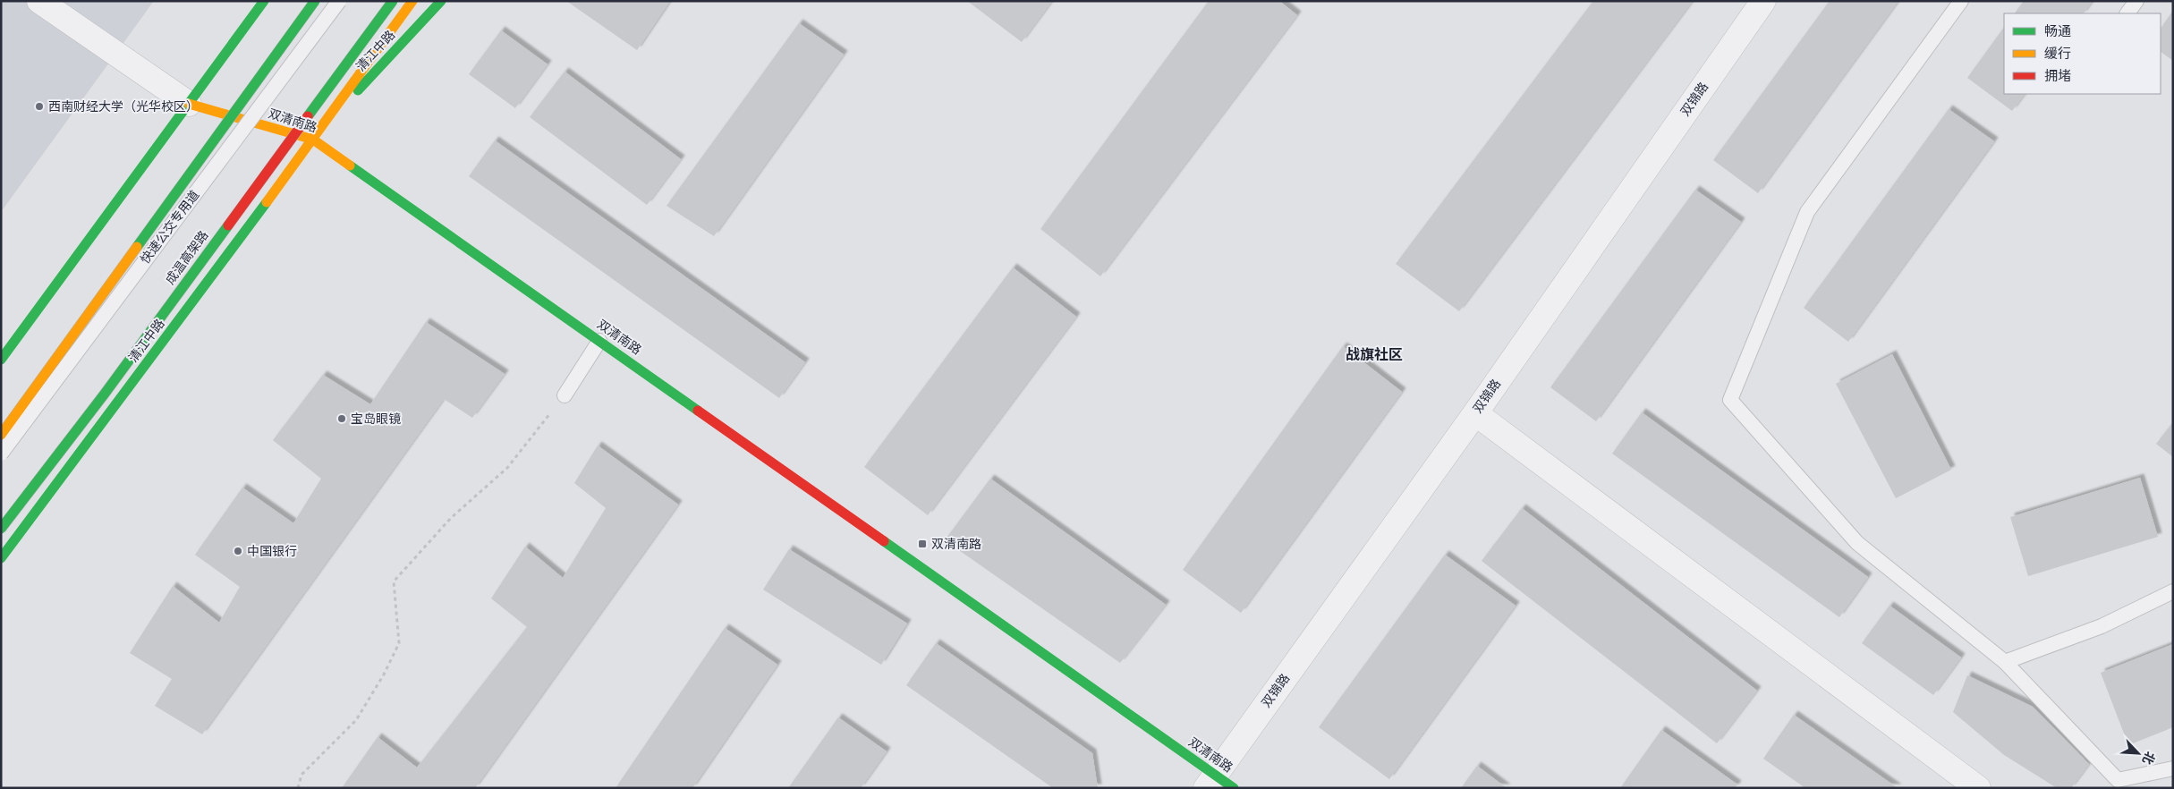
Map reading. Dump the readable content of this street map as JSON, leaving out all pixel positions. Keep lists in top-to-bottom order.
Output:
{
  "streets": {
    "main road": ["清江中路", "双清南路", "成温高架路"],
    "street": ["双锦路"],
    "lane": ["快速公交专用道"]
  },
  "crossings": [
    ["清江中路", "双清南路"],
    ["双锦路", "双清南路"]
  ],
  "districts": ["战旗社区"],
  "places": {
    "other": ["西南财经大学（光华校区）", "宝岛眼镜", "中国银行"],
    "transit": ["双清南路"]
  },
  "legend": ["畅通", "缓行", "拥堵"],
  "north": "bottom right"
}
